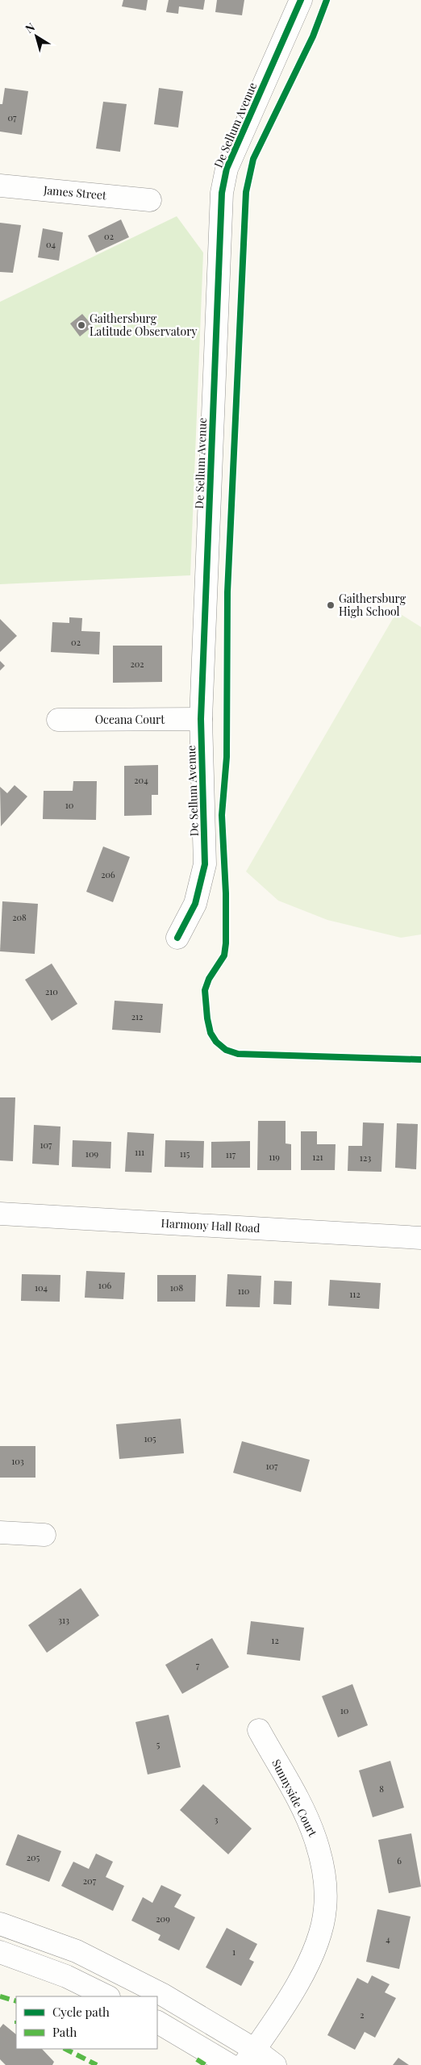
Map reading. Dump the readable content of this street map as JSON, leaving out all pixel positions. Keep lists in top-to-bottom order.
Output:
{
  "streets": {
    "street": [
      "De Sellum Avenue",
      "James Street",
      "Oceana Court",
      "Harmony Hall Road",
      "Sunnyside Court"
    ]
  },
  "crossings": [
    ["De Sellum Avenue", "Oceana Court"]
  ],
  "places": ["Gaithersburg Latitude Observatory", "Gaithersburg High School"],
  "house_numbers": [
    "07",
    "02",
    "04",
    "02",
    "202",
    "204",
    "10",
    "206",
    "208",
    "210",
    "212",
    "107",
    "111",
    "109",
    "115",
    "117",
    "119",
    "121",
    "123",
    "106",
    "104",
    "108",
    "110",
    "112",
    "105",
    "103",
    "107",
    "313",
    "12",
    "7",
    "10",
    "5",
    "8",
    "3",
    "205",
    "6",
    "207",
    "209",
    "4",
    "1",
    "2"
  ],
  "legend": ["Cycle path", "Path"],
  "north": "top left"
}
